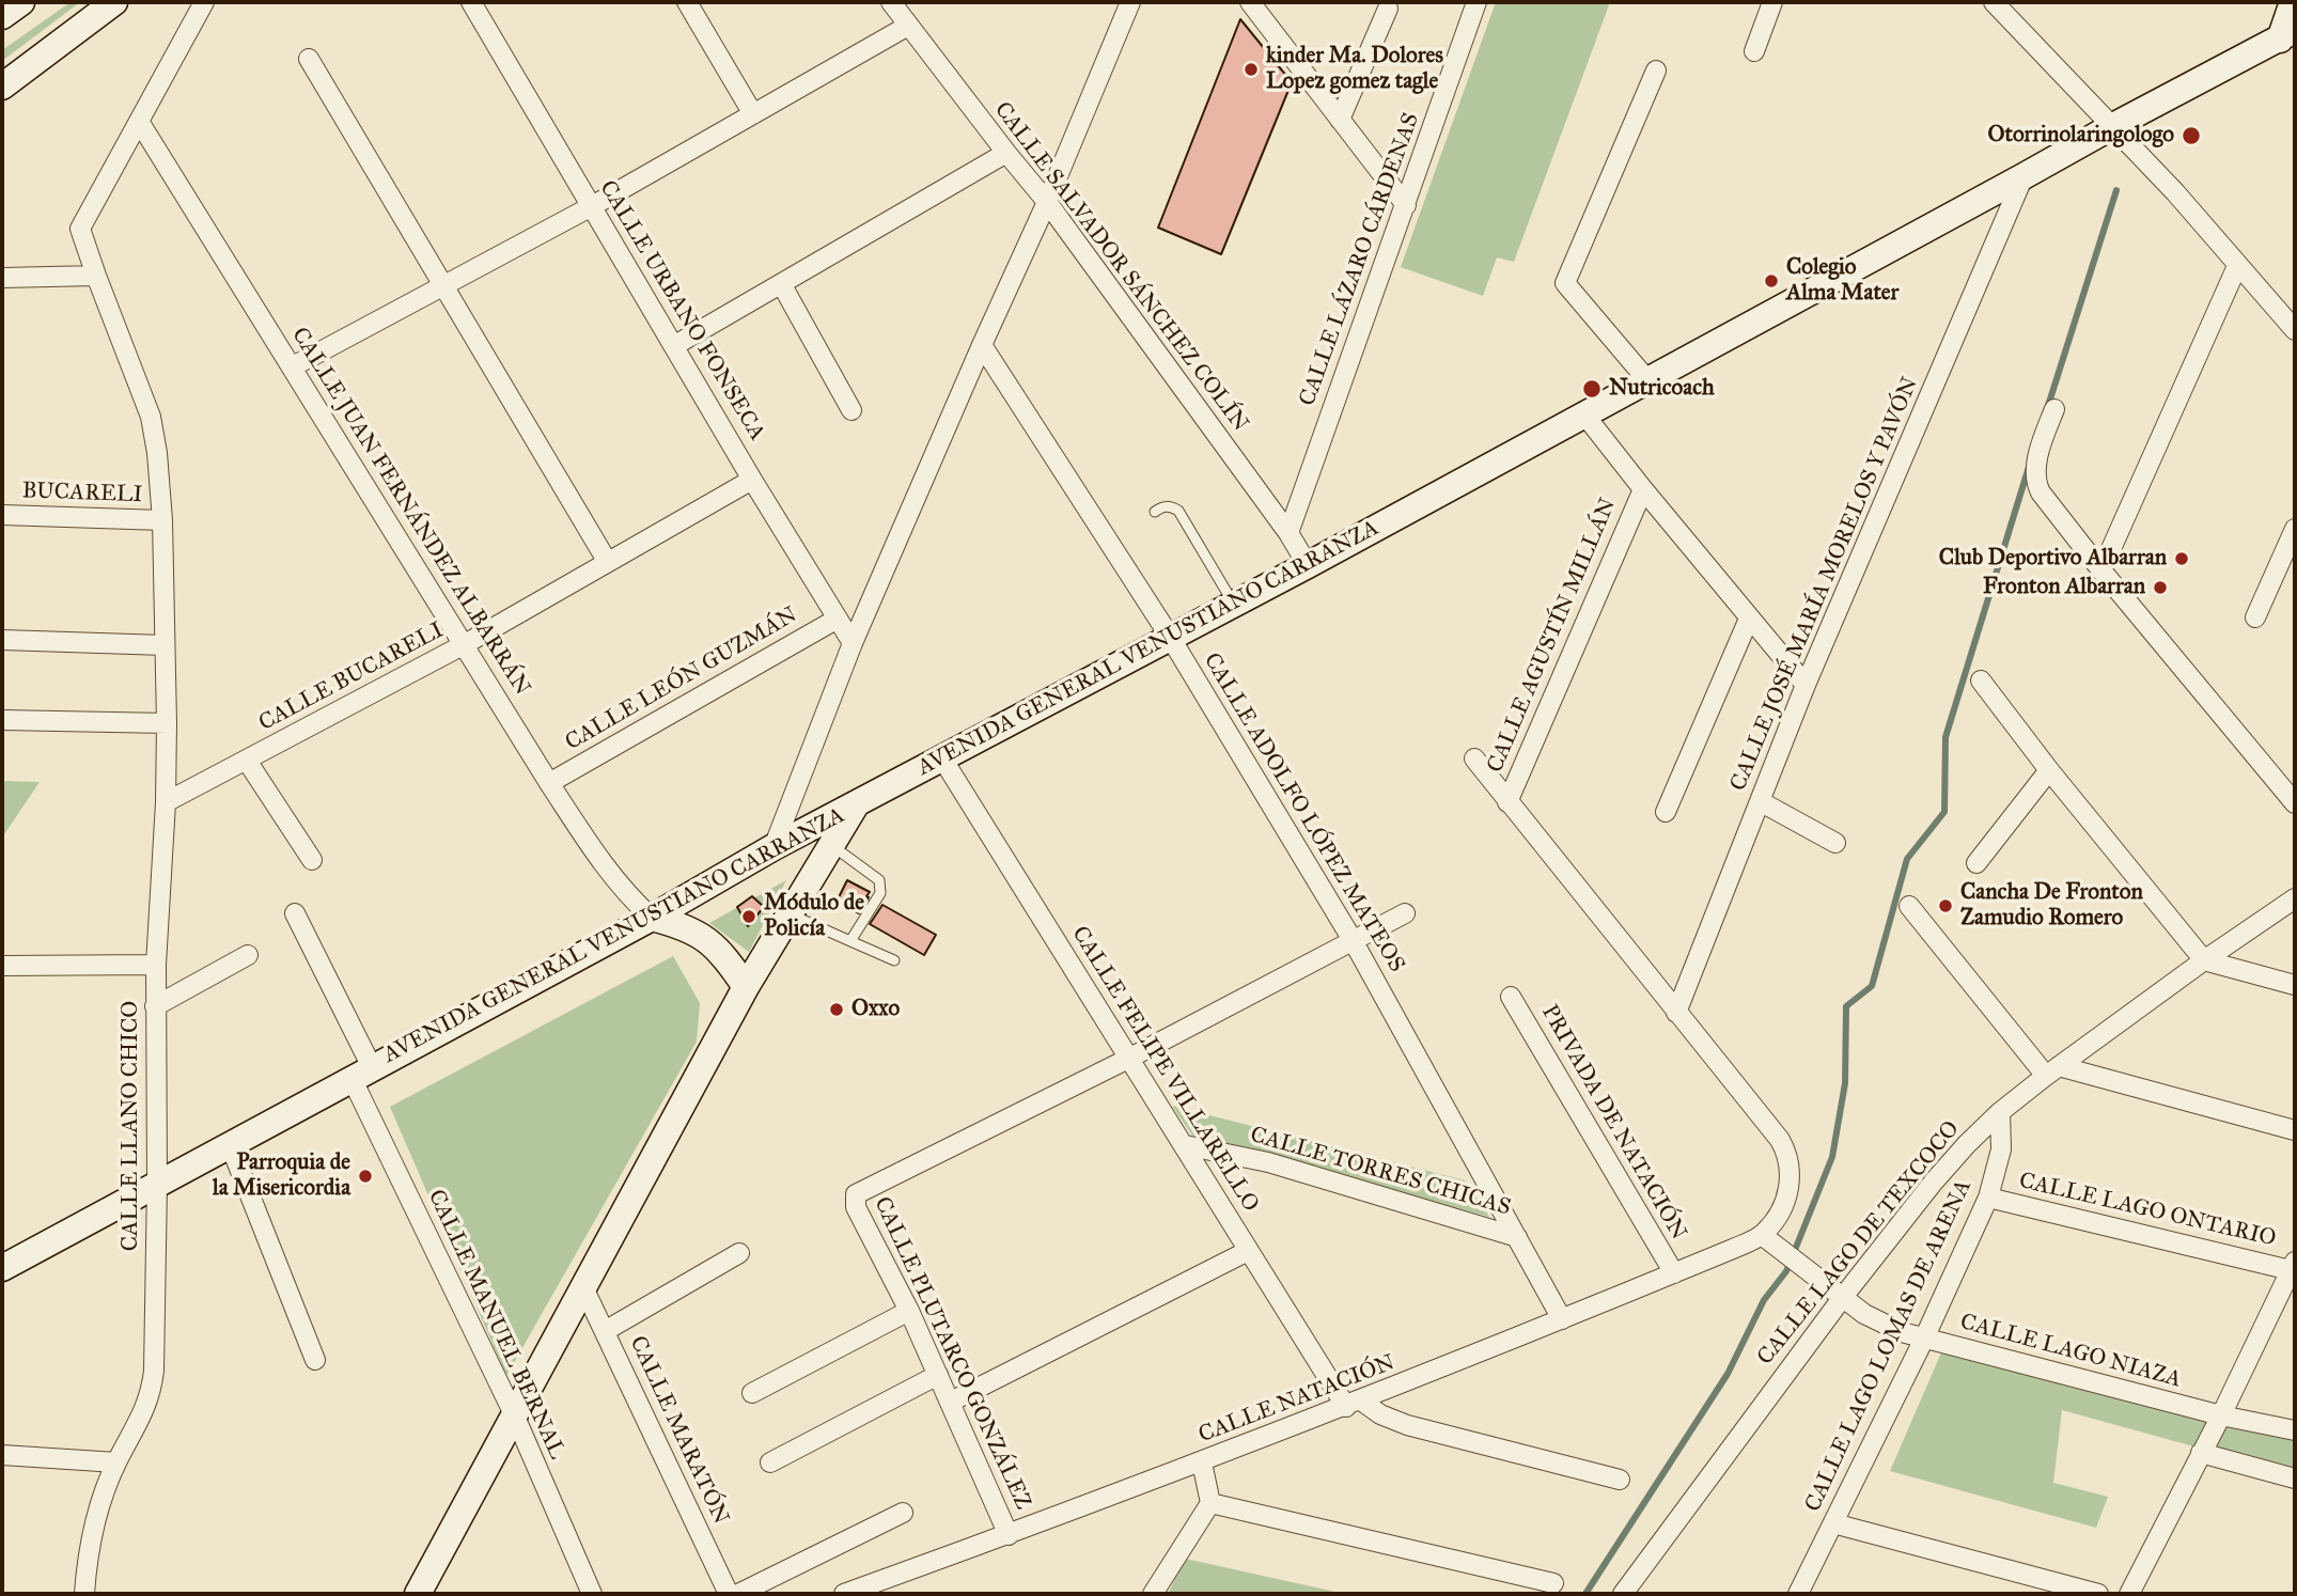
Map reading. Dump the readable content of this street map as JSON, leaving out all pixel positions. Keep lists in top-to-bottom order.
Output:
{
  "streets": {
    "main road": ["AVENIDA GENERAL VENUSTIANO CARRANZA"],
    "street": [
      "CALLE LÁZARO CÁRDENAS",
      "CALLE SALVADOR SÁNCHEZ COLÍN",
      "CALLE URBANO FONSECA",
      "BUCARELI",
      "CALLE JUAN FERNÁNDEZ ALBARRÁN",
      "CALLE JOSÉ MARÍA MORELOS Y PAVÓN",
      "CALLE AGUSTÍN MILLÁN",
      "CALLE BUCARELI",
      "CALLE LEÓN GUZMÁN",
      "CALLE ADOLFO LÓPEZ MATEOS",
      "CALLE FELIPE VILLARELLO",
      "PRIVADA DE NATACIÓN",
      "CALLE LLANO CHICO",
      "CALLE TORRES CHICAS",
      "CALLE LAGO ONTARIO",
      "CALLE LAGO DE TEXCOCO",
      "CALLE MANUEL BERNAL",
      "CALLE LAGO LOMAS DE ARENA",
      "CALLE LAGO NIAZA",
      "CALLE PLUTARCO GONZÁLEZ",
      "CALLE NATACIÓN",
      "CALLE MARATÓN"
    ]
  },
  "crossings": [
    ["CALLE LÁZARO CÁRDENAS", "CALLE SALVADOR SÁNCHEZ COLÍN"],
    ["CALLE SALVADOR SÁNCHEZ COLÍN", "AVENIDA GENERAL VENUSTIANO CARRANZA"],
    ["CALLE URBANO FONSECA", "CALLE BUCARELI"],
    ["CALLE URBANO FONSECA", "CALLE LEÓN GUZMÁN"],
    ["BUCARELI", "CALLE LLANO CHICO"],
    ["CALLE JUAN FERNÁNDEZ ALBARRÁN", "AVENIDA GENERAL VENUSTIANO CARRANZA"],
    ["CALLE JUAN FERNÁNDEZ ALBARRÁN", "CALLE BUCARELI"],
    ["CALLE JUAN FERNÁNDEZ ALBARRÁN", "CALLE LEÓN GUZMÁN"],
    ["CALLE JUAN FERNÁNDEZ ALBARRÁN", "CALLE LLANO CHICO"],
    ["CALLE JOSÉ MARÍA MORELOS Y PAVÓN", "AVENIDA GENERAL VENUSTIANO CARRANZA"],
    ["AVENIDA GENERAL VENUSTIANO CARRANZA", "CALLE ADOLFO LÓPEZ MATEOS"],
    ["AVENIDA GENERAL VENUSTIANO CARRANZA", "CALLE FELIPE VILLARELLO"],
    ["AVENIDA GENERAL VENUSTIANO CARRANZA", "CALLE LLANO CHICO"],
    ["AVENIDA GENERAL VENUSTIANO CARRANZA", "CALLE MANUEL BERNAL"],
    ["CALLE BUCARELI", "CALLE LLANO CHICO"],
    ["CALLE ADOLFO LÓPEZ MATEOS", "CALLE TORRES CHICAS"],
    ["CALLE ADOLFO LÓPEZ MATEOS", "CALLE NATACIÓN"],
    ["CALLE FELIPE VILLARELLO", "CALLE TORRES CHICAS"],
    ["CALLE FELIPE VILLARELLO", "CALLE PLUTARCO GONZÁLEZ"],
    ["CALLE FELIPE VILLARELLO", "CALLE NATACIÓN"],
    ["PRIVADA DE NATACIÓN", "CALLE NATACIÓN"],
    ["CALLE LAGO ONTARIO", "CALLE LAGO LOMAS DE ARENA"],
    ["CALLE LAGO DE TEXCOCO", "CALLE LAGO LOMAS DE ARENA"],
    ["CALLE LAGO DE TEXCOCO", "CALLE LAGO NIAZA"],
    ["CALLE LAGO LOMAS DE ARENA", "CALLE LAGO NIAZA"],
    ["CALLE LAGO NIAZA", "CALLE NATACIÓN"],
    ["CALLE PLUTARCO GONZÁLEZ", "CALLE NATACIÓN"]
  ],
  "places": [
    "kinder Ma. Dolores Lopez gomez tagle",
    "Otorrinolaringologo",
    "Colegio Alma Mater",
    "Nutricoach",
    "Club Deportivo Albarran",
    "Fronton Albarran",
    "Cancha De Fronton Zamudio Romero",
    "Módulo de Policía",
    "Oxxo",
    "Parroquia de la Misericordia"
  ]
}
